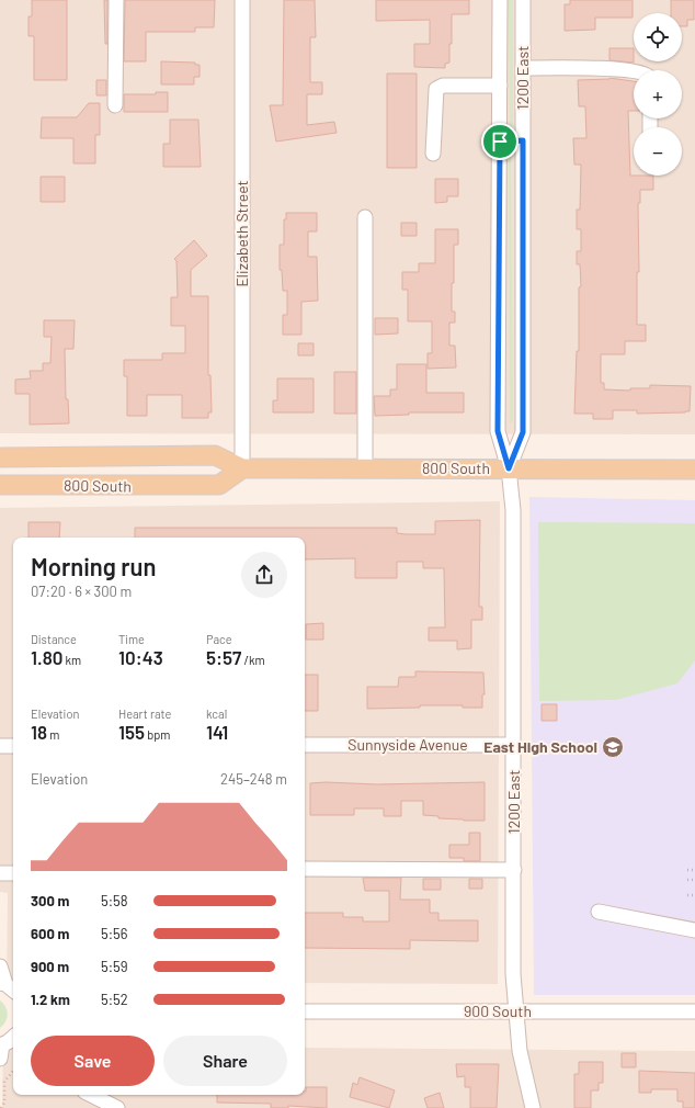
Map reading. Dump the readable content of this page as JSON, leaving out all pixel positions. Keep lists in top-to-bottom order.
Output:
{
  "streets": {
    "main road": ["800 South"],
    "street": [
      "1200 East",
      "Elizabeth Street",
      "Sunnyside Avenue",
      "900 South"
    ]
  },
  "crossings": [
    ["1200 East", "800 South"],
    ["1200 East", "Sunnyside Avenue"],
    ["1200 East", "900 South"],
    ["Elizabeth Street", "800 South"]
  ],
  "places": {
    "school or university": ["East High School"]
  },
  "page": {
    "map_buttons": ["+", "−"],
    "heading": ["Morning run", "07:20 · 6 × 300 m"],
    "stats": [
      ["Distance", "1.80 km"],
      ["Time", "10:43"],
      ["Pace", "5:57 /km"],
      ["Elevation", "18 m"],
      ["Heart rate", "155 bpm"],
      ["kcal", "141"]
    ],
    "chart": ["Elevation", "245–248 m"],
    "list": [
      {
        "name": "300 m",
        "note": "5:58"
      },
      {
        "name": "600 m",
        "note": "5:56"
      },
      {
        "name": "900 m",
        "note": "5:59"
      },
      {
        "name": "1.2 km",
        "note": "5:52"
      }
    ],
    "buttons": ["Save", "Share"]
  }
}
